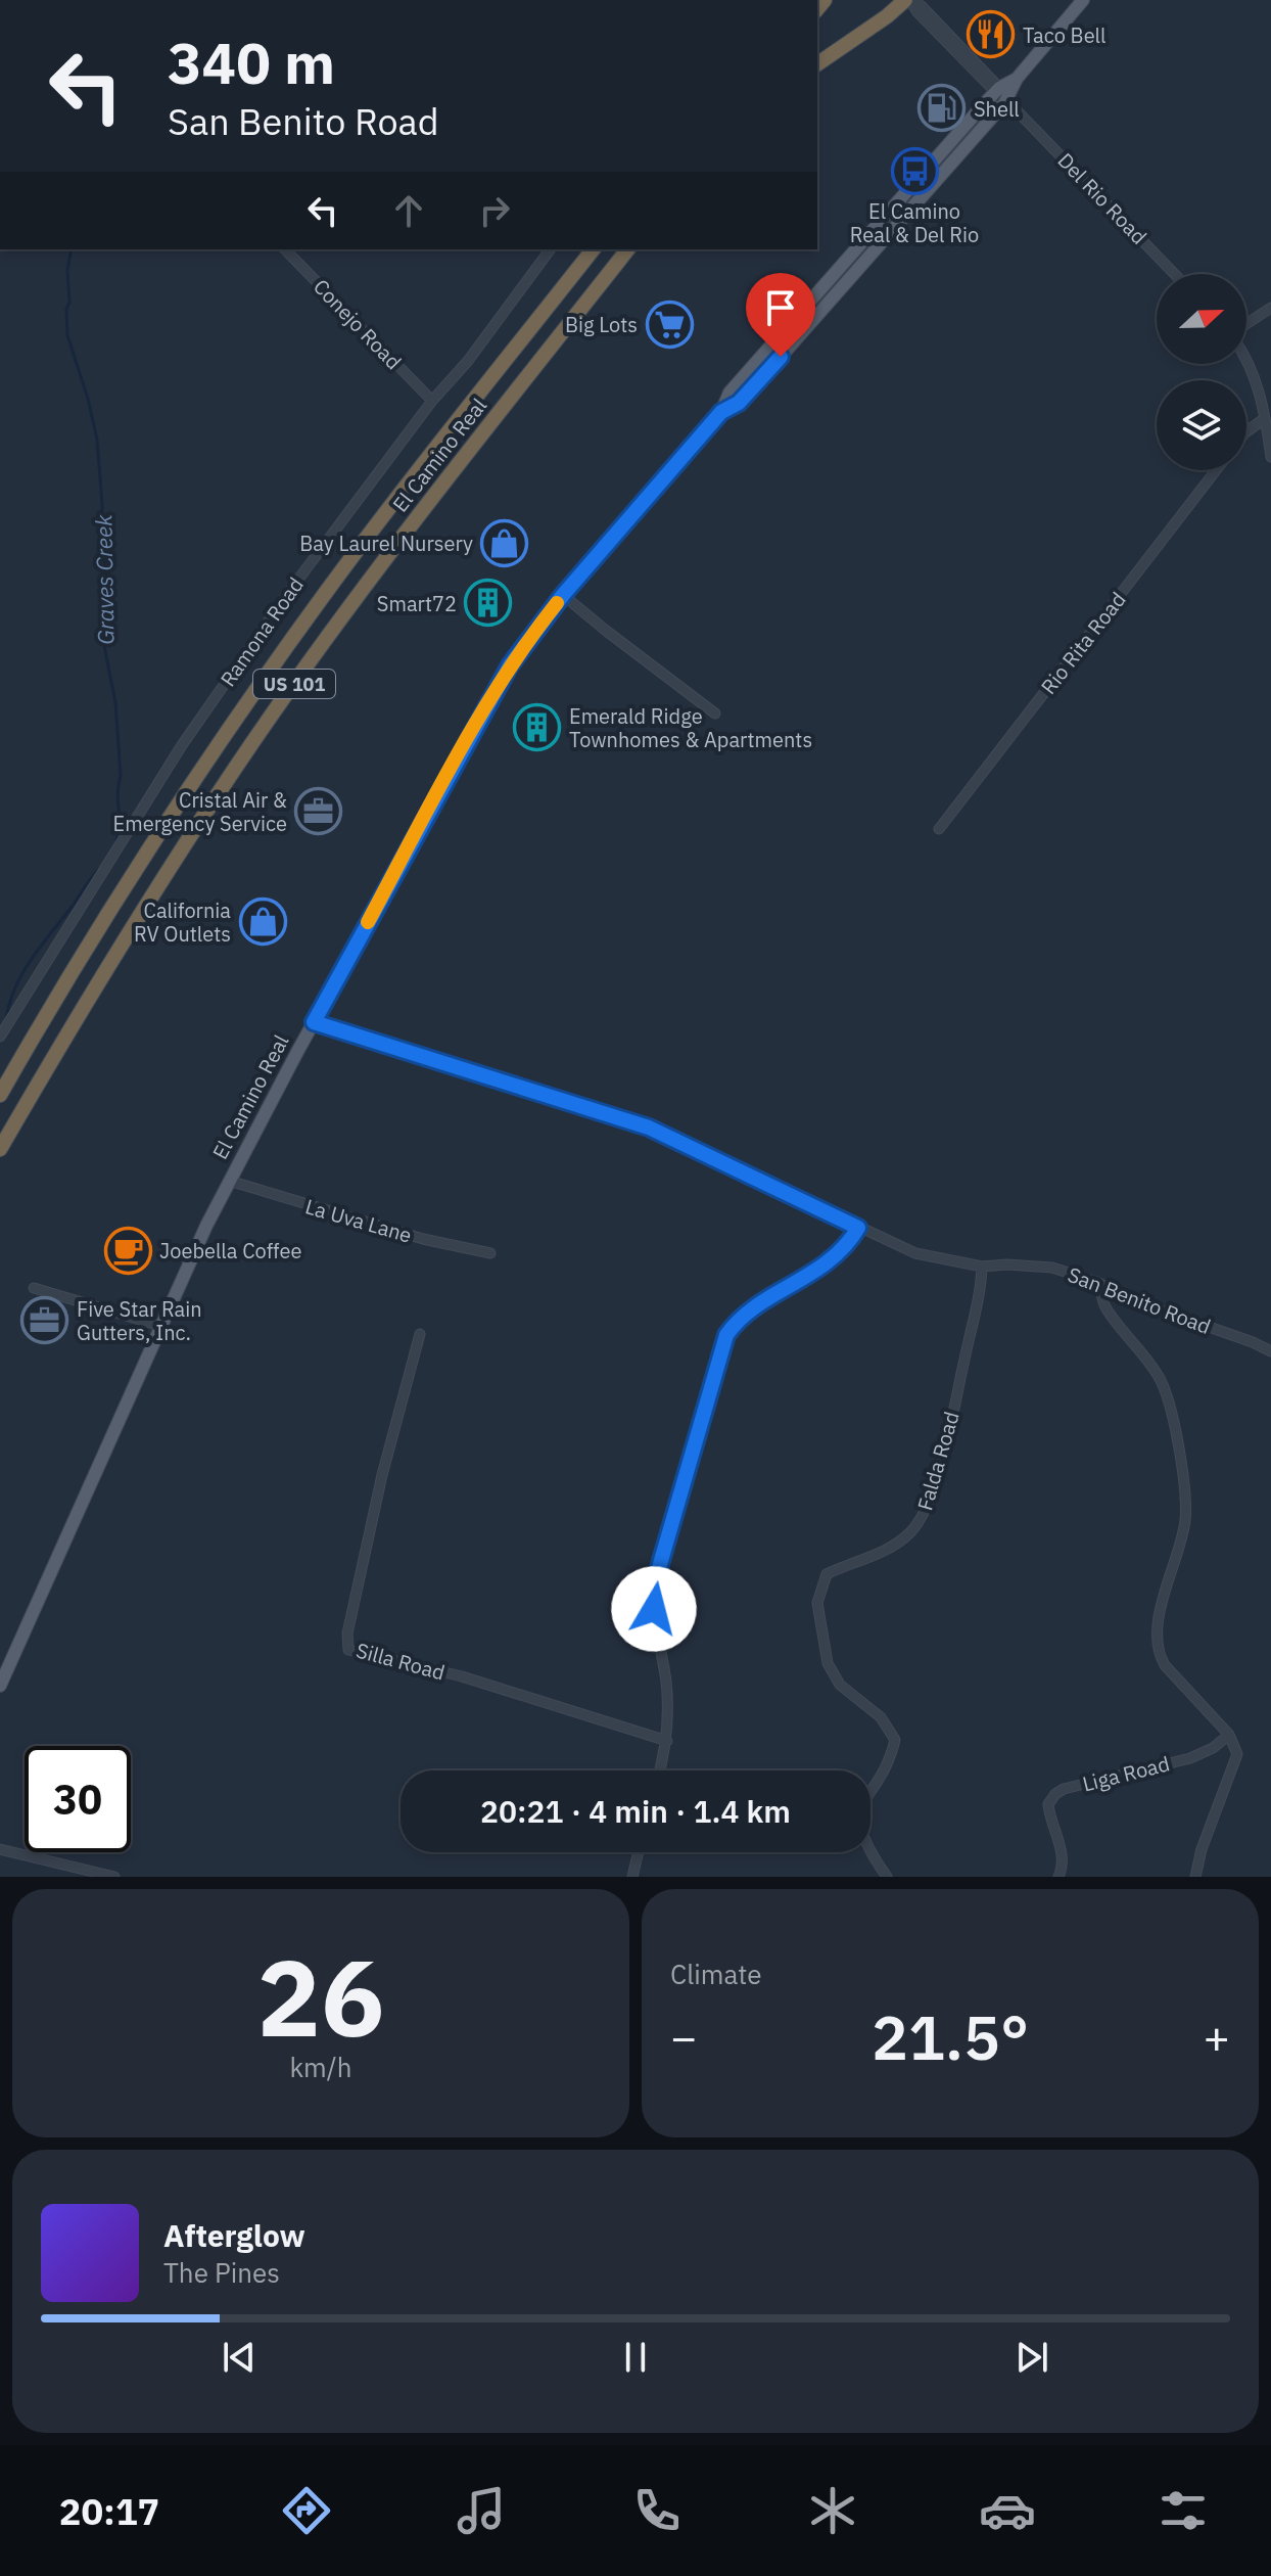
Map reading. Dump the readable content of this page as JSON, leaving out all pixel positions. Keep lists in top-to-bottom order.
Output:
{
  "streets": {
    "highway": ["El Camino Real", "US 101"],
    "street": [
      "Del Rio Road",
      "Conejo Road",
      "Ramona Road",
      "Rio Rita Road",
      "La Uva Lane",
      "San Benito Road",
      "Falda Road",
      "Silla Road",
      "Liga Road"
    ]
  },
  "crossings": [
    ["Del Rio Road", "El Camino Real"],
    ["Conejo Road", "Ramona Road"],
    ["El Camino Real", "La Uva Lane"],
    ["El Camino Real", "San Benito Road"],
    ["San Benito Road", "Falda Road"]
  ],
  "water": ["Graves Creek"],
  "places": {
    "restaurant": ["Taco Bell"],
    "fuel station": ["Shell"],
    "bus stop": ["El Camino Real & Del Rio"],
    "supermarket": ["Big Lots"],
    "shop": ["Bay Laurel Nursery", "California RV Outlets"],
    "building": ["Smart72", "Emerald Ridge Townhomes & Apartments"],
    "office": ["Cristal Air & Emergency Service", "Five Star Rain Gutters, Inc."],
    "cafe": ["Joebella Coffee"]
  },
  "north": "right",
  "page": {
    "turn": ["340 m", "San Benito Road"],
    "limit": "30",
    "trip": "20:21 · 4 min · 1.4 km",
    "tile": [
      ["26", "km/h"],
      "Climate"
    ],
    "heat": ["−", "21.5°", "+"],
    "song": ["Afterglow", "The Pines"],
    "tabs": "20:17"
  }
}
